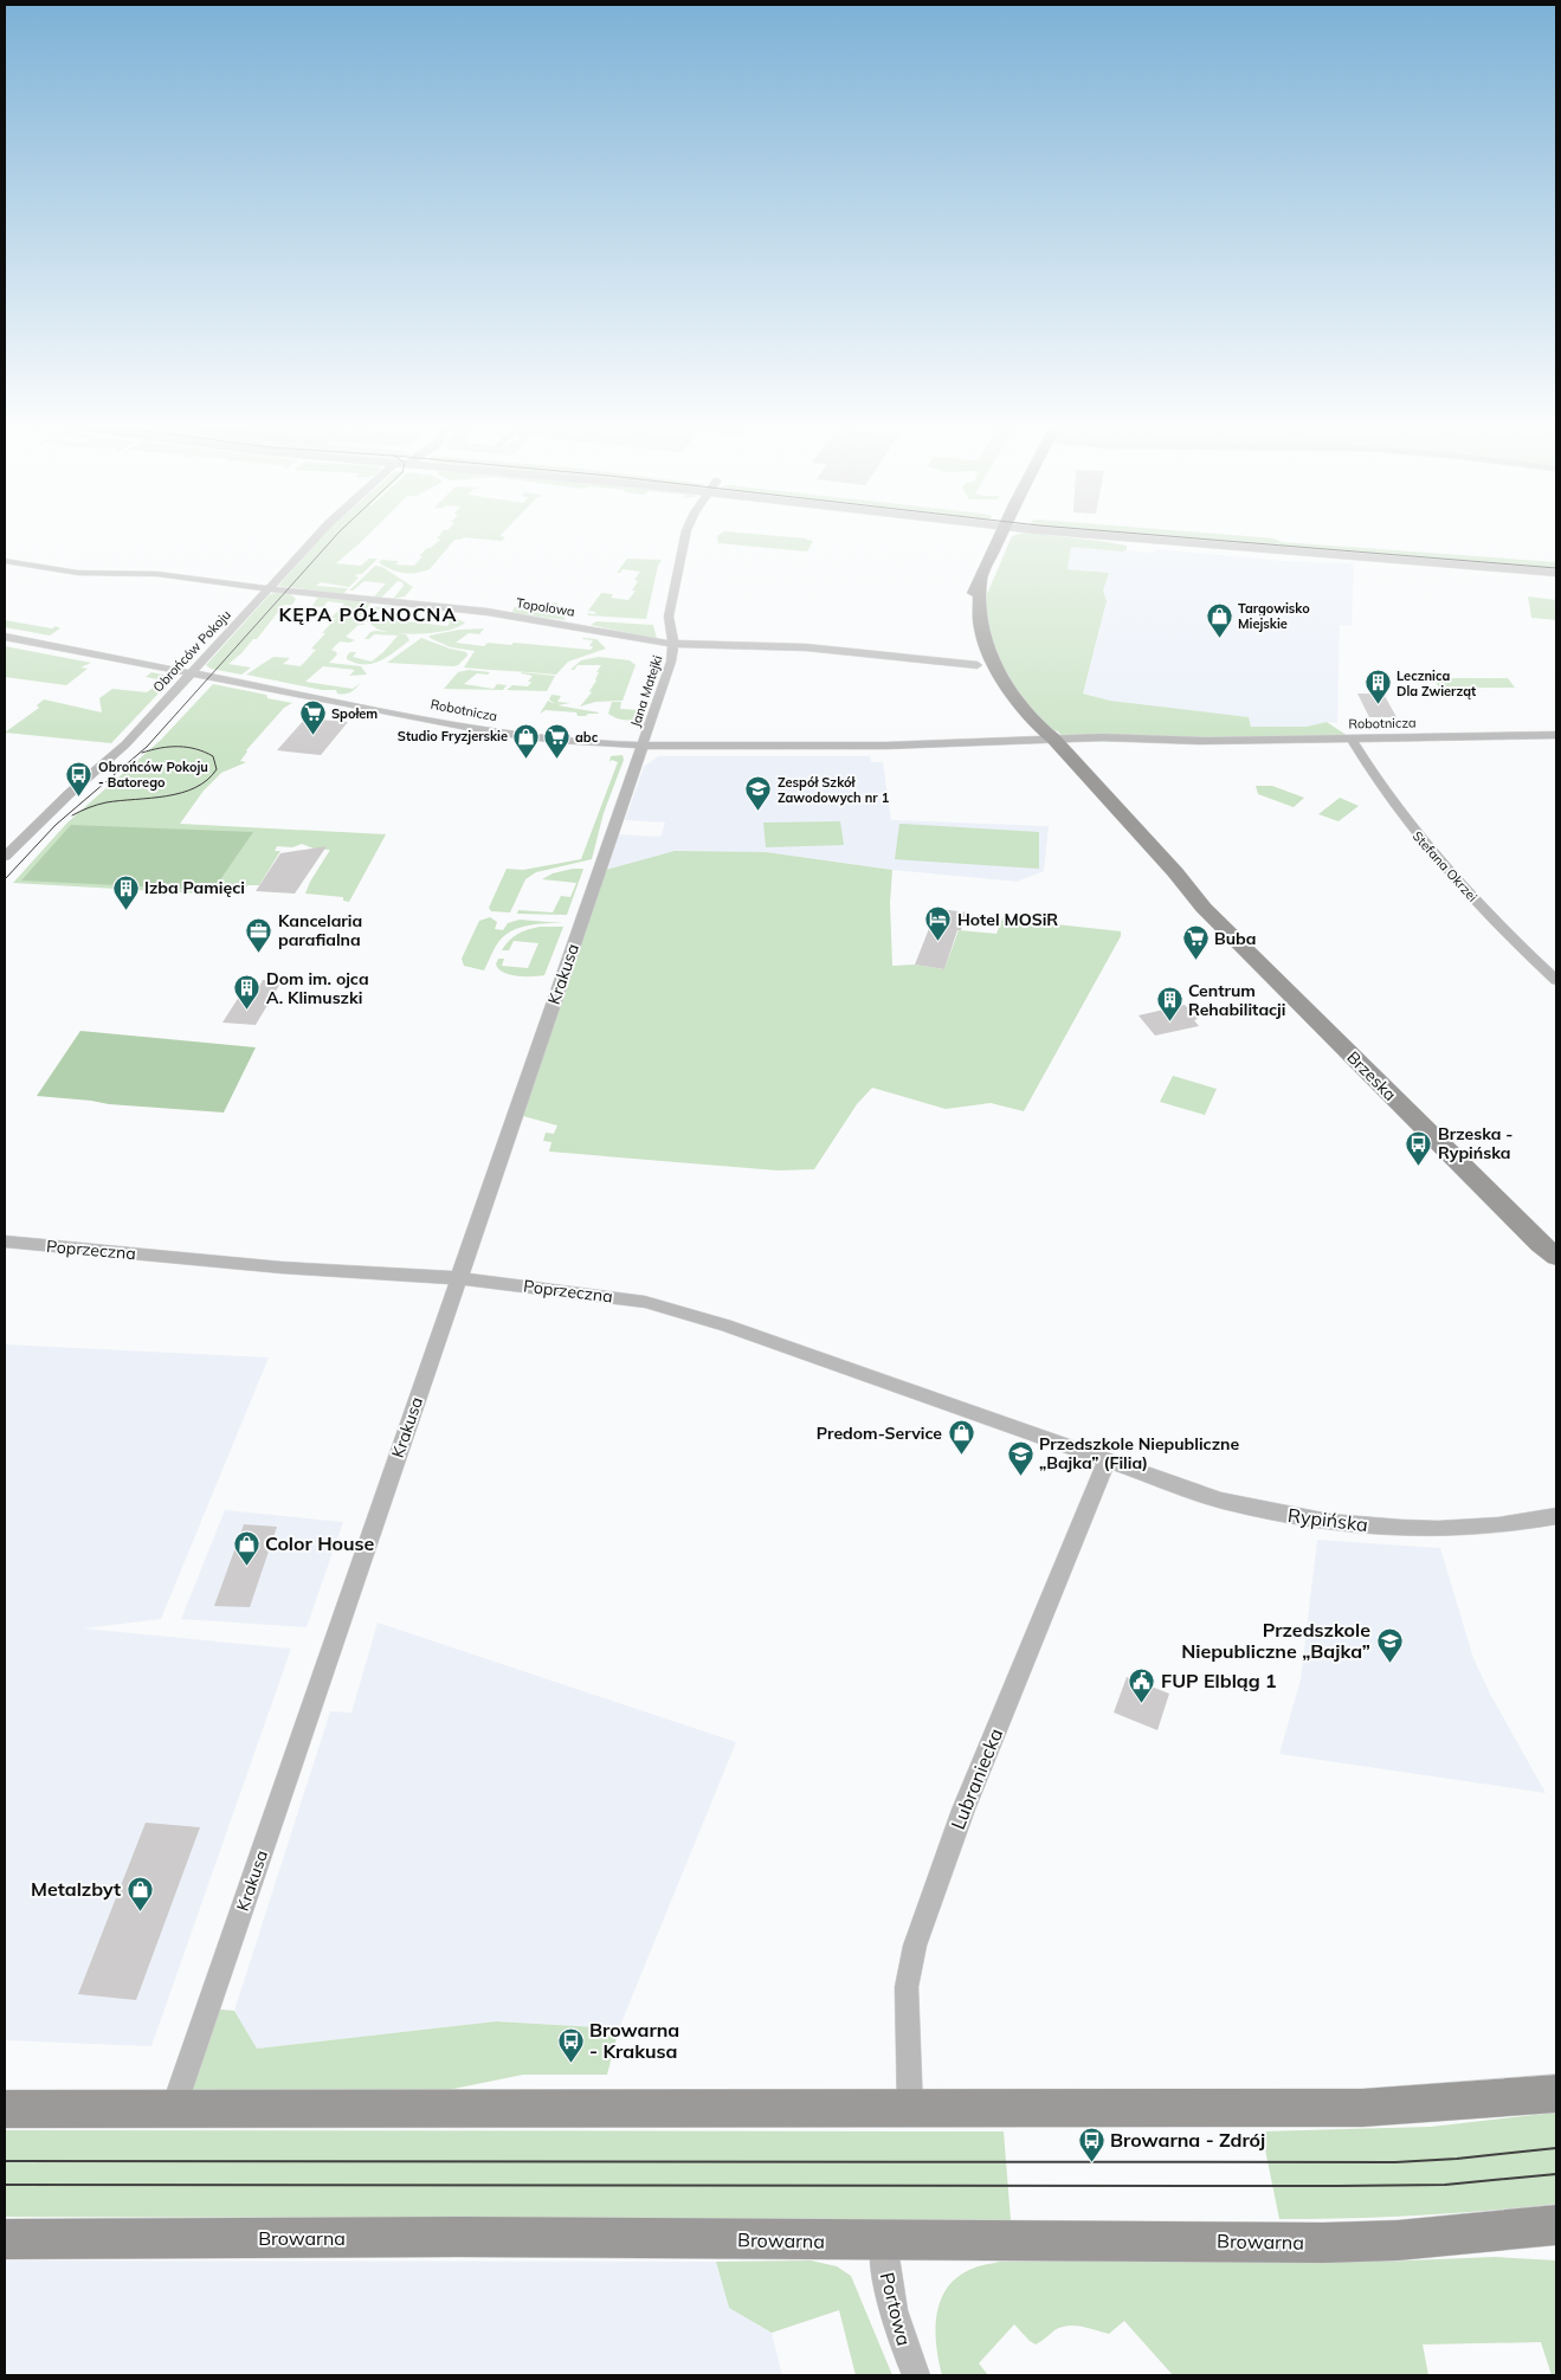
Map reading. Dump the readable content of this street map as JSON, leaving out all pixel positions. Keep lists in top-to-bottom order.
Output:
{
  "streets": {
    "main road": ["Brzeska", "Browarna"],
    "street": [
      "Topolowa",
      "Obrońców Pokoju",
      "Jana Matejki",
      "Robotnicza",
      "Stefana Okrzei",
      "Krakusa",
      "Poprzeczna",
      "Rypińska",
      "Lubraniecka",
      "Portowa"
    ]
  },
  "crossings": [
    ["Topolowa", "Obrońców Pokoju"],
    ["Topolowa", "Jana Matejki"],
    ["Obrońców Pokoju", "Robotnicza"],
    ["Jana Matejki", "Robotnicza"],
    ["Jana Matejki", "Krakusa"],
    ["Robotnicza", "Stefana Okrzei"],
    ["Robotnicza", "Krakusa"],
    ["Robotnicza", "Brzeska"],
    ["Krakusa", "Poprzeczna"],
    ["Poprzeczna", "Rypińska"],
    ["Poprzeczna", "Lubraniecka"],
    ["Rypińska", "Lubraniecka"],
    ["Browarna", "Portowa"]
  ],
  "districts": ["KĘPA PÓŁNOCNA"],
  "places": {
    "shop": [
      "Targowisko Miejskie",
      "Studio Fryzjerskie",
      "Predom-Service",
      "Color House",
      "Metalzbyt"
    ],
    "building": [
      "Lecznica Dla Zwierząt",
      "Izba Pamięci",
      "Dom im. ojca A. Klimuszki",
      "Centrum Rehabilitacji"
    ],
    "supermarket": ["Społem", "abc", "Buba"],
    "bus stop": [
      "Obrońców Pokoju - Batorego",
      "Brzeska - Rypińska",
      "Browarna - Krakusa",
      "Browarna - Zdrój"
    ],
    "school or university": ["Zespół Szkół Zawodowych nr 1", "Przedszkole Niepubliczne „Bajka” (Filia)", "Przedszkole Niepubliczne „Bajka”"],
    "hotel": ["Hotel MOSiR"],
    "office": ["Kancelaria parafialna"],
    "public building": ["FUP Elbląg 1"]
  }
}
